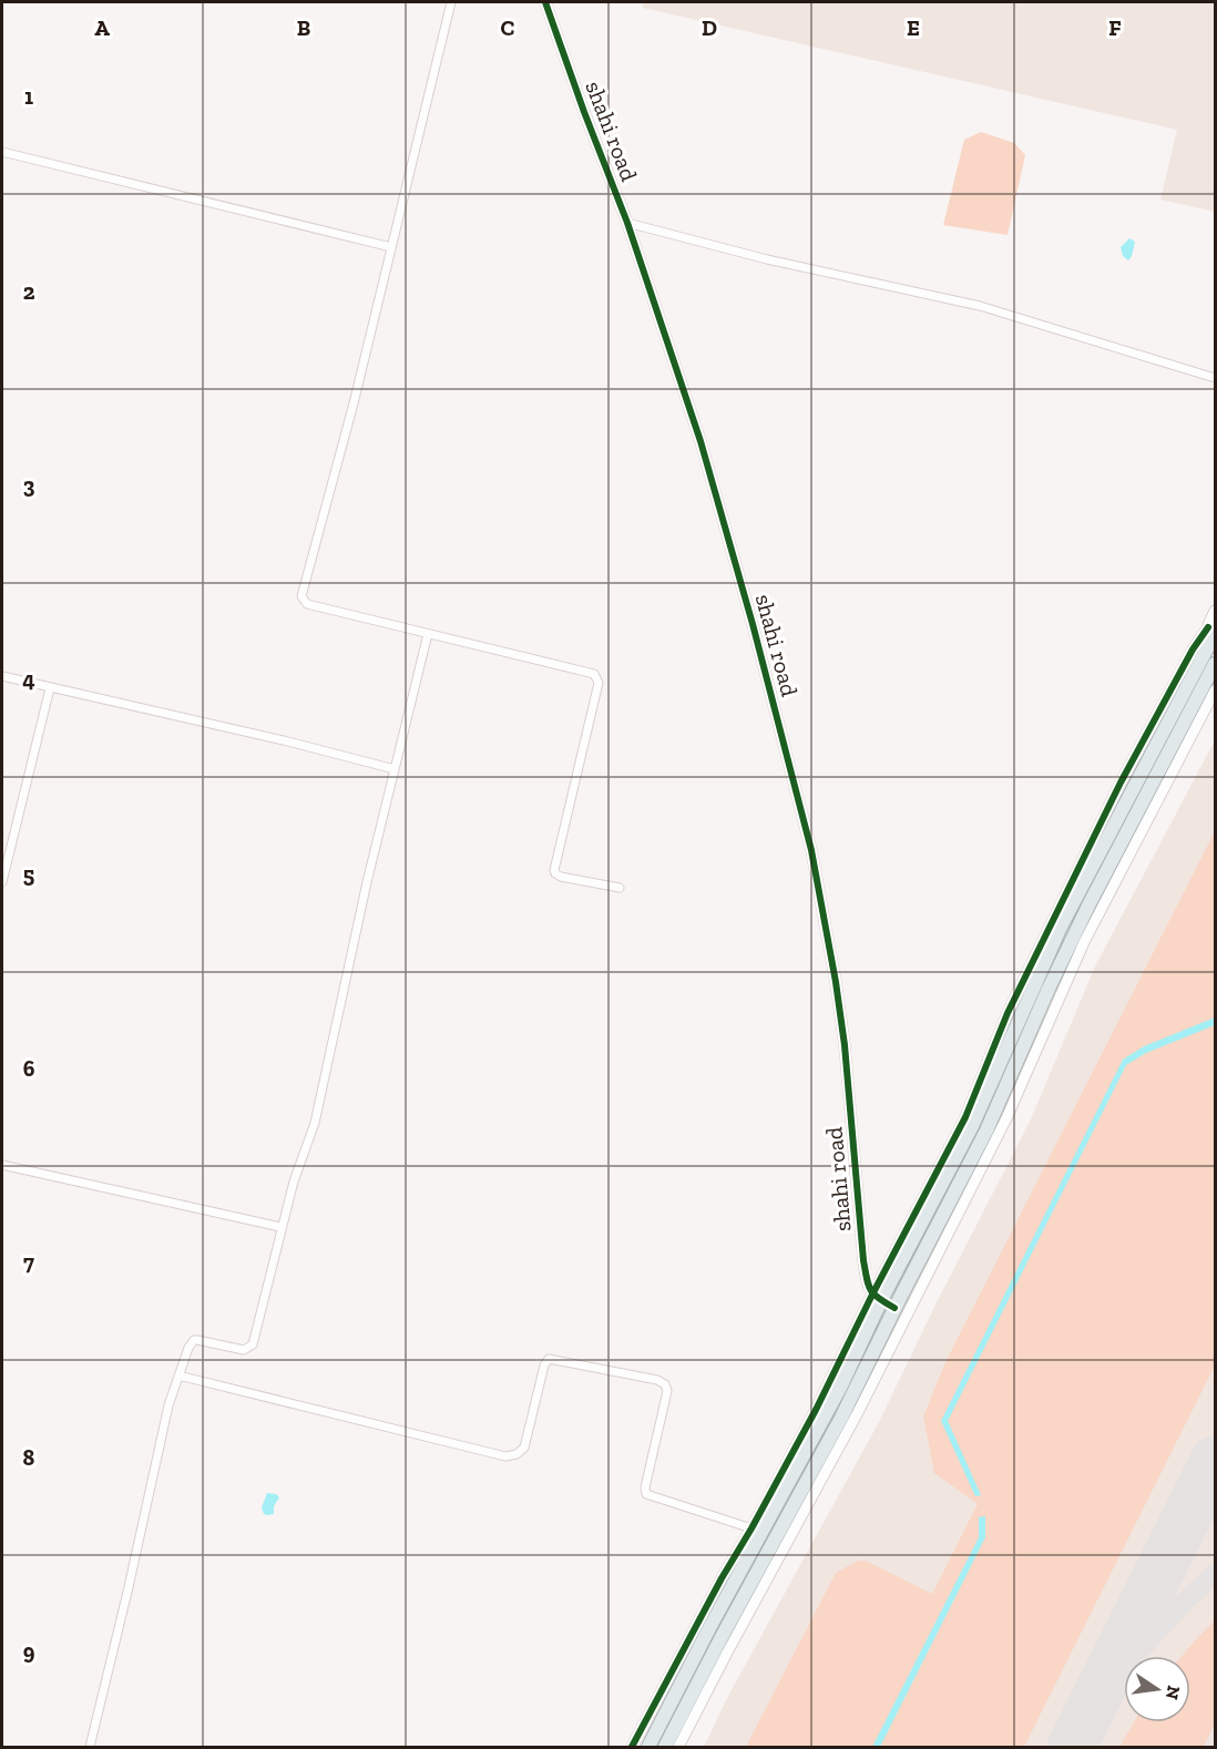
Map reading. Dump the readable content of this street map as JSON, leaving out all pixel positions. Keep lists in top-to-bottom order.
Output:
{
  "streets": {
    "street": ["shahi road"]
  },
  "north": "right",
  "grid": {
    "columns": [
      "A",
      "B",
      "C",
      "D",
      "E",
      "F"
    ],
    "rows": [
      "1",
      "2",
      "3",
      "4",
      "5",
      "6",
      "7",
      "8",
      "9"
    ]
  }
}
